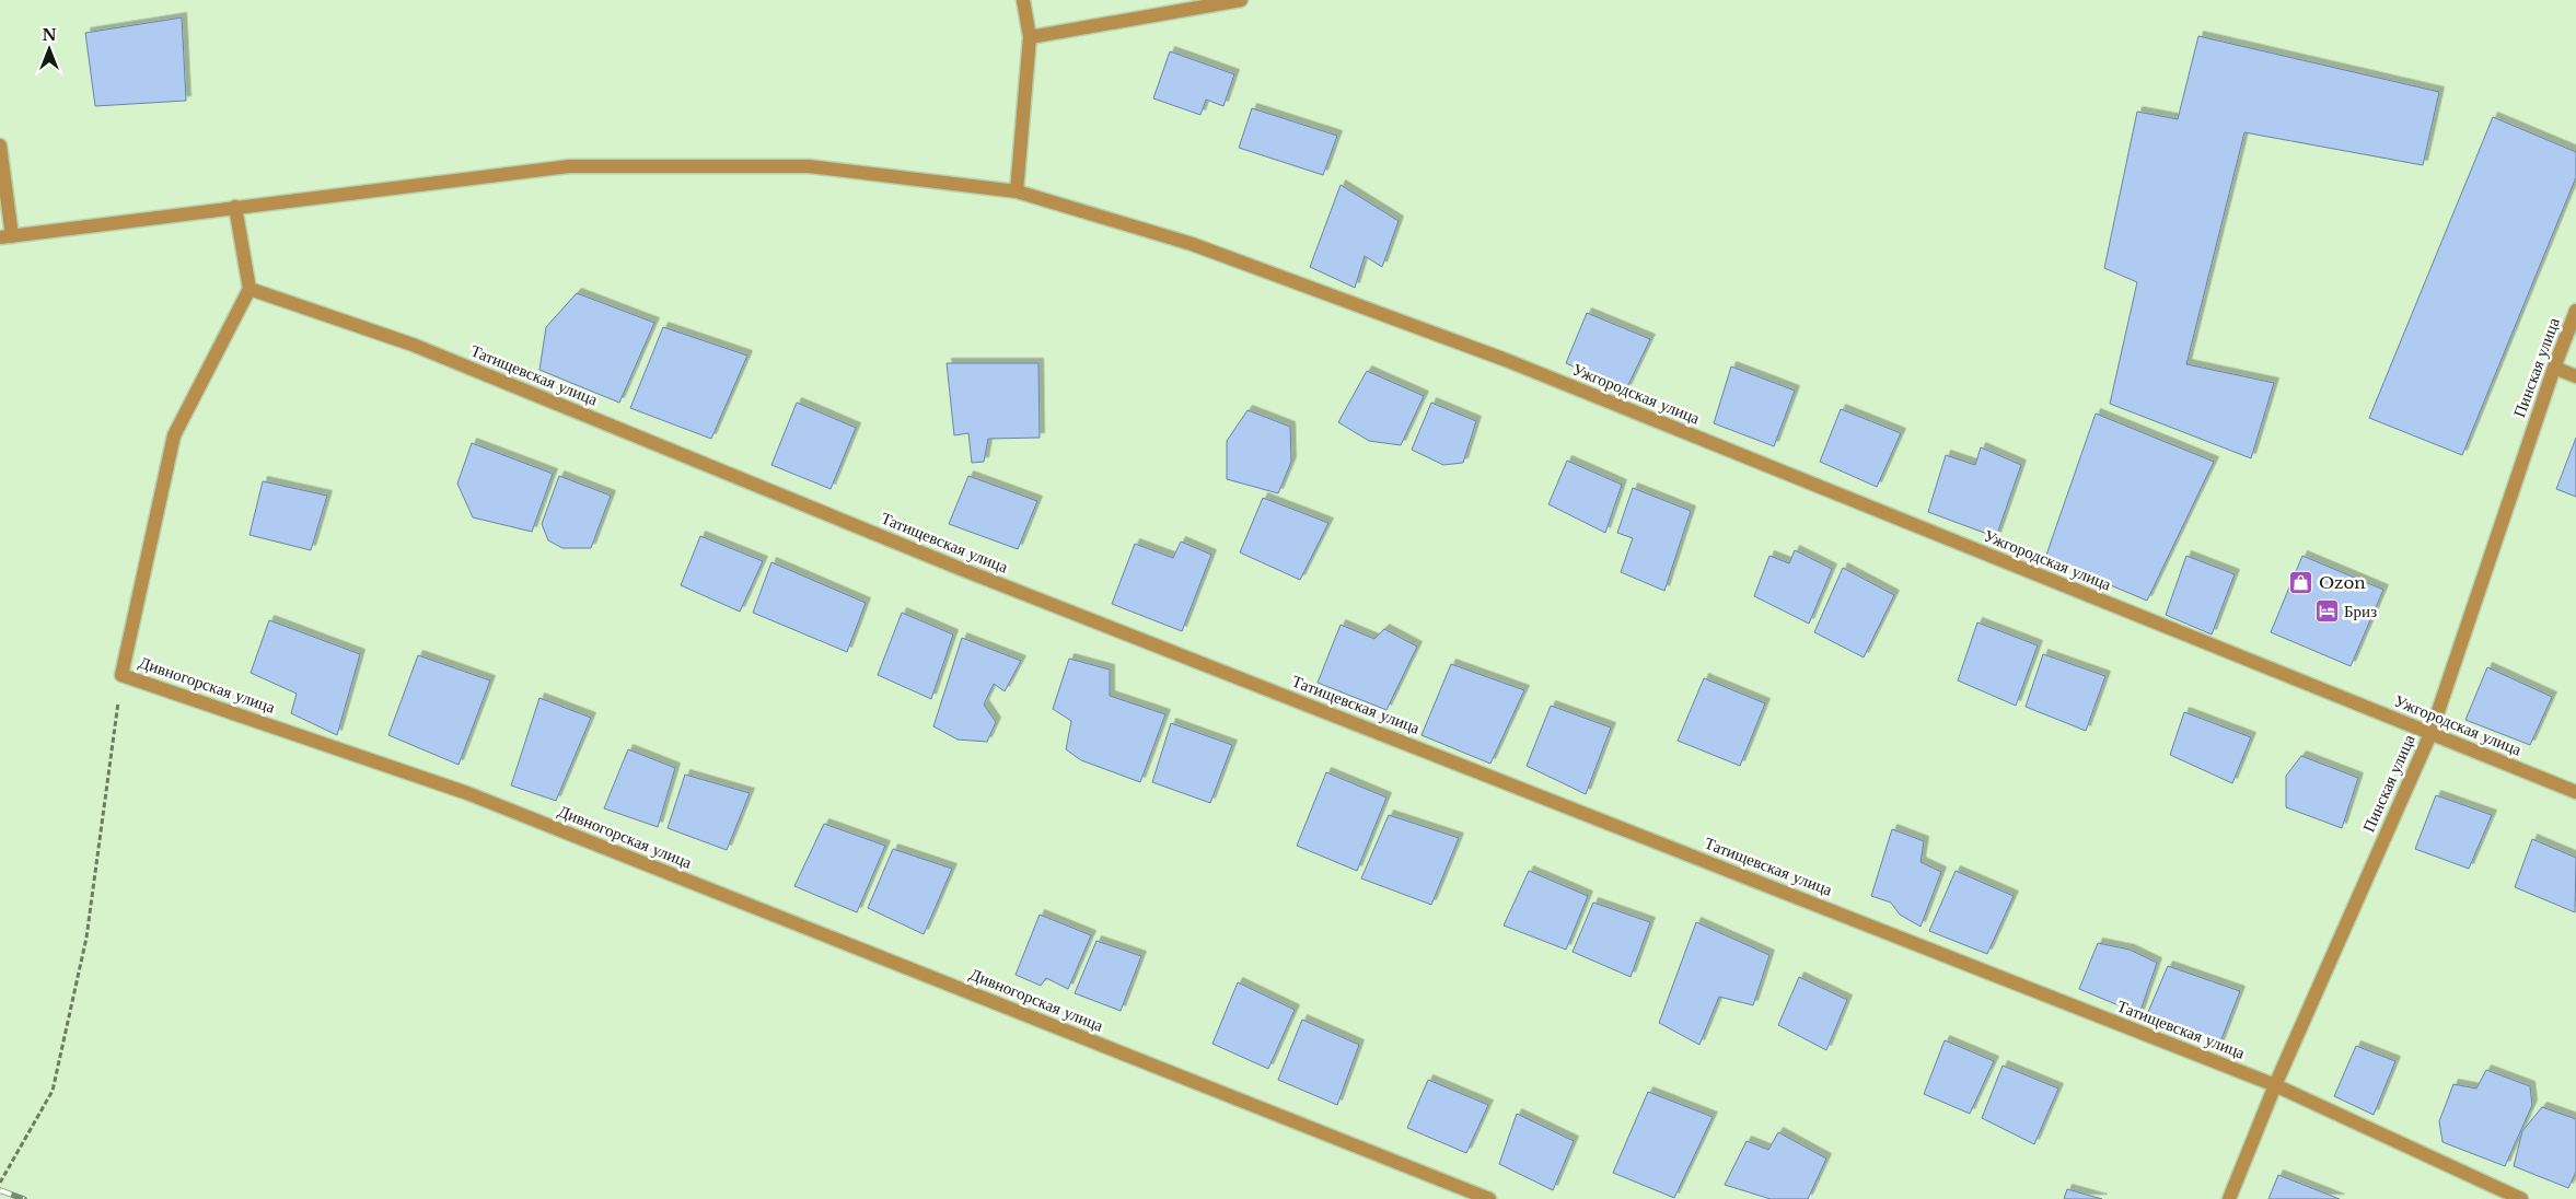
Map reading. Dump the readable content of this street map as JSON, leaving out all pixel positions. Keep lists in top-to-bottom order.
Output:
{
  "streets": {
    "street": [
      "Пинская улица",
      "Татищевская улица",
      "Ужгородская улица",
      "Дивногорская улица"
    ]
  },
  "crossings": [
    ["Пинская улица", "Татищевская улица"],
    ["Пинская улица", "Ужгородская улица"],
    ["Татищевская улица", "Дивногорская улица"]
  ],
  "places": {
    "shop": ["Ozon"],
    "hotel": ["Бриз"]
  },
  "north": "top"
}
